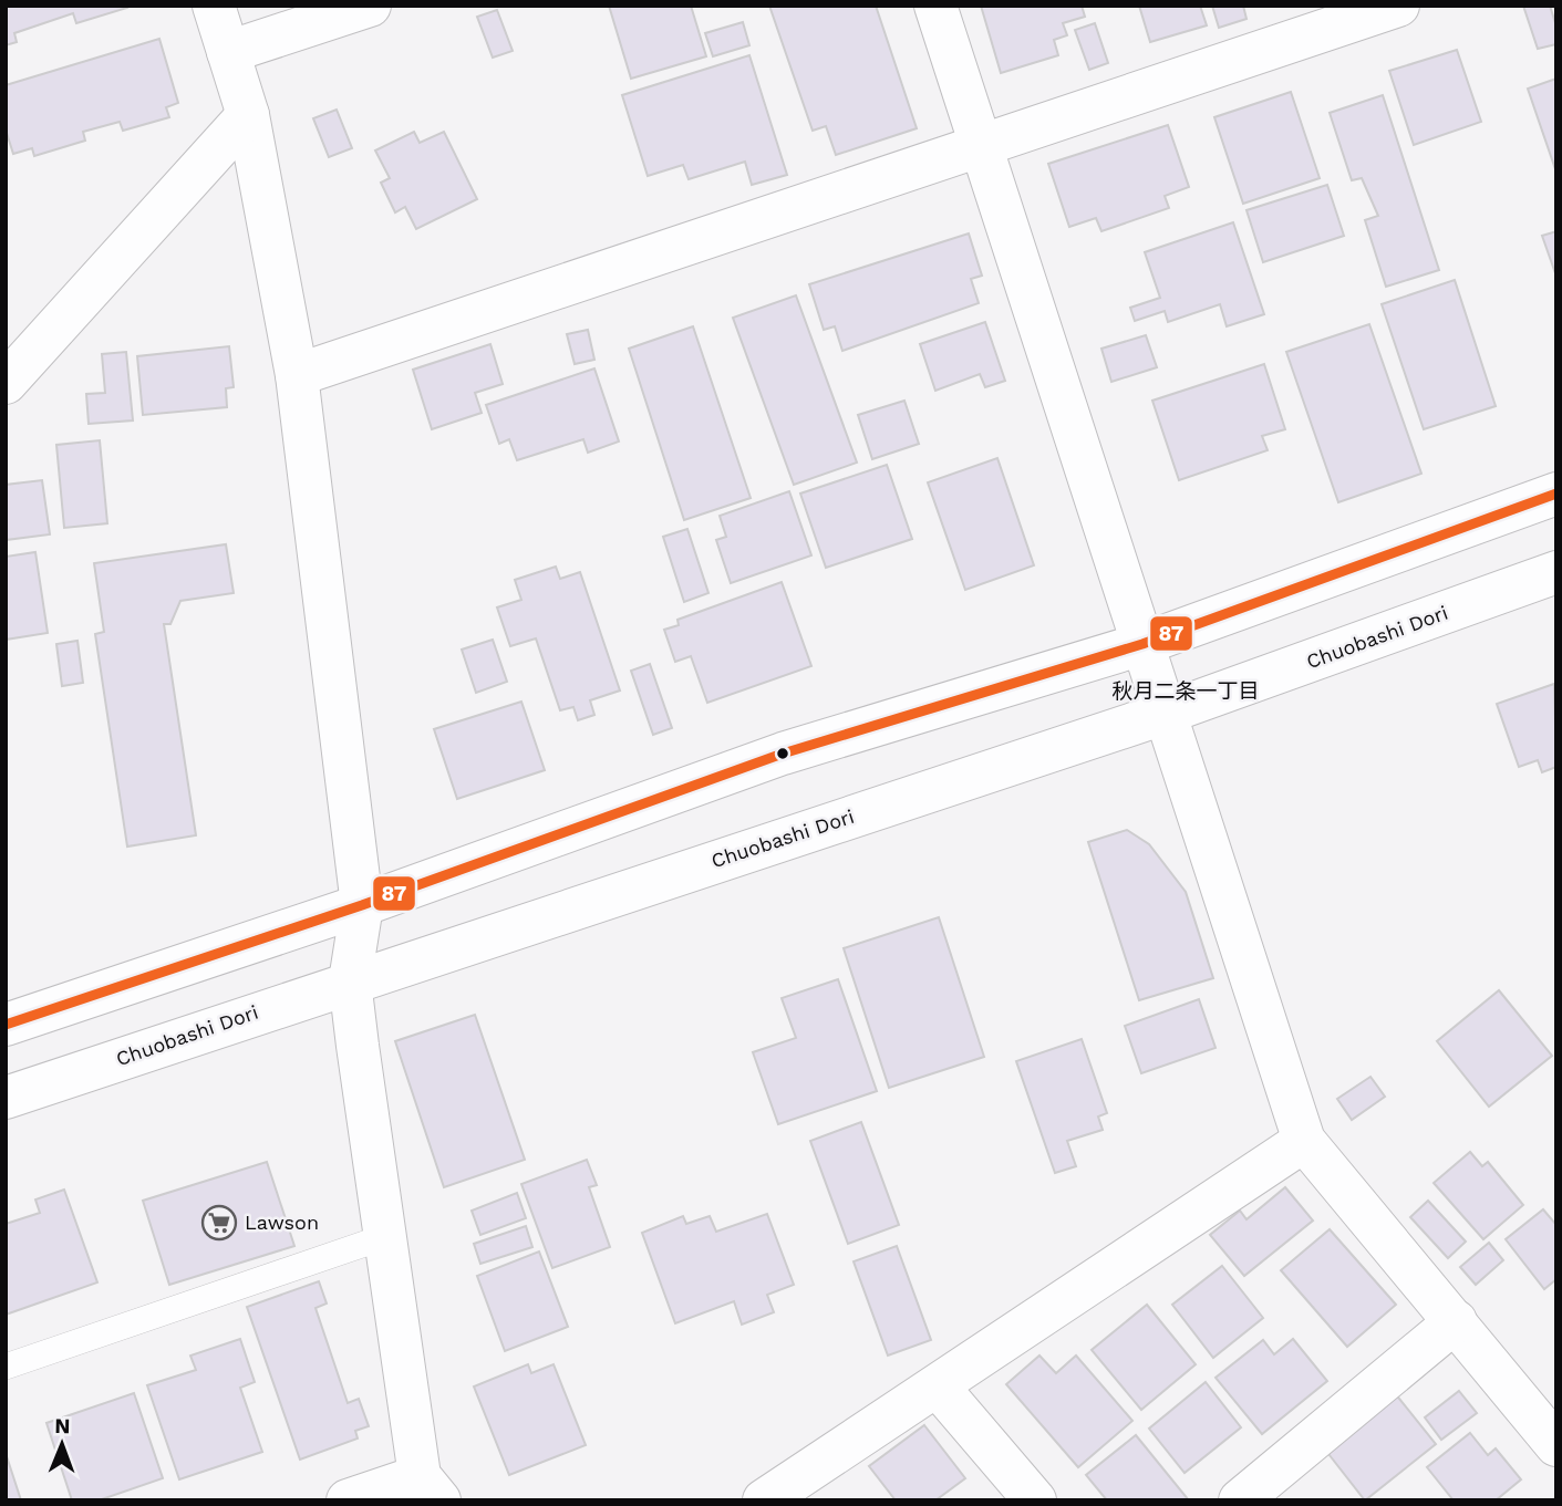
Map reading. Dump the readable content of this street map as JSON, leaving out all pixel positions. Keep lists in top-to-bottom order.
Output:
{
  "streets": {
    "street": ["Chuobashi Dori"]
  },
  "districts": ["秋月二条一丁目"],
  "places": {
    "supermarket": ["Lawson"]
  },
  "lines": ["transit line 87"],
  "north": "top"
}
